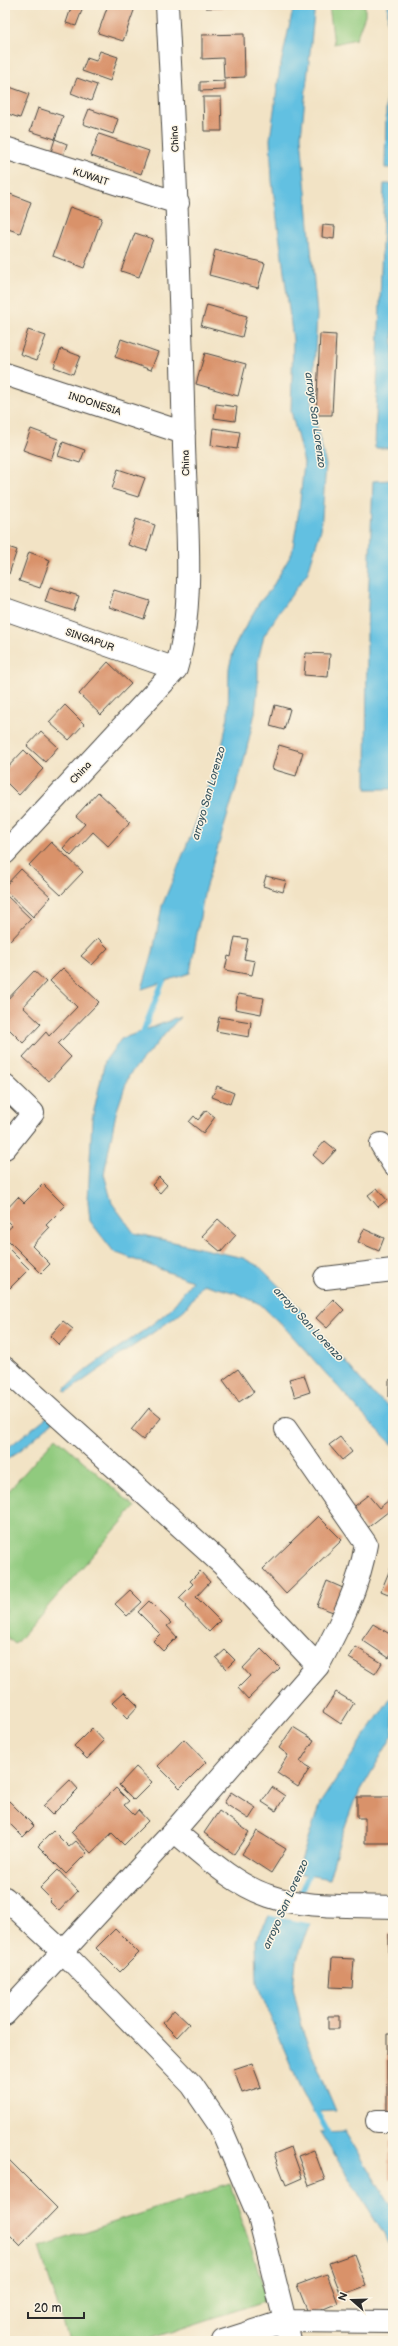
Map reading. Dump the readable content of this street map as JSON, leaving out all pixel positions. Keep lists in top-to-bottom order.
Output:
{
  "streets": {
    "street": [
      "China",
      "KUWAIT",
      "INDONESIA",
      "SINGAPUR"
    ]
  },
  "crossings": [
    ["China", "KUWAIT"],
    ["China", "INDONESIA"],
    ["China", "SINGAPUR"]
  ],
  "water": ["arroyo San Lorenzo"],
  "scale_bar": "20 m",
  "north": "left"
}
